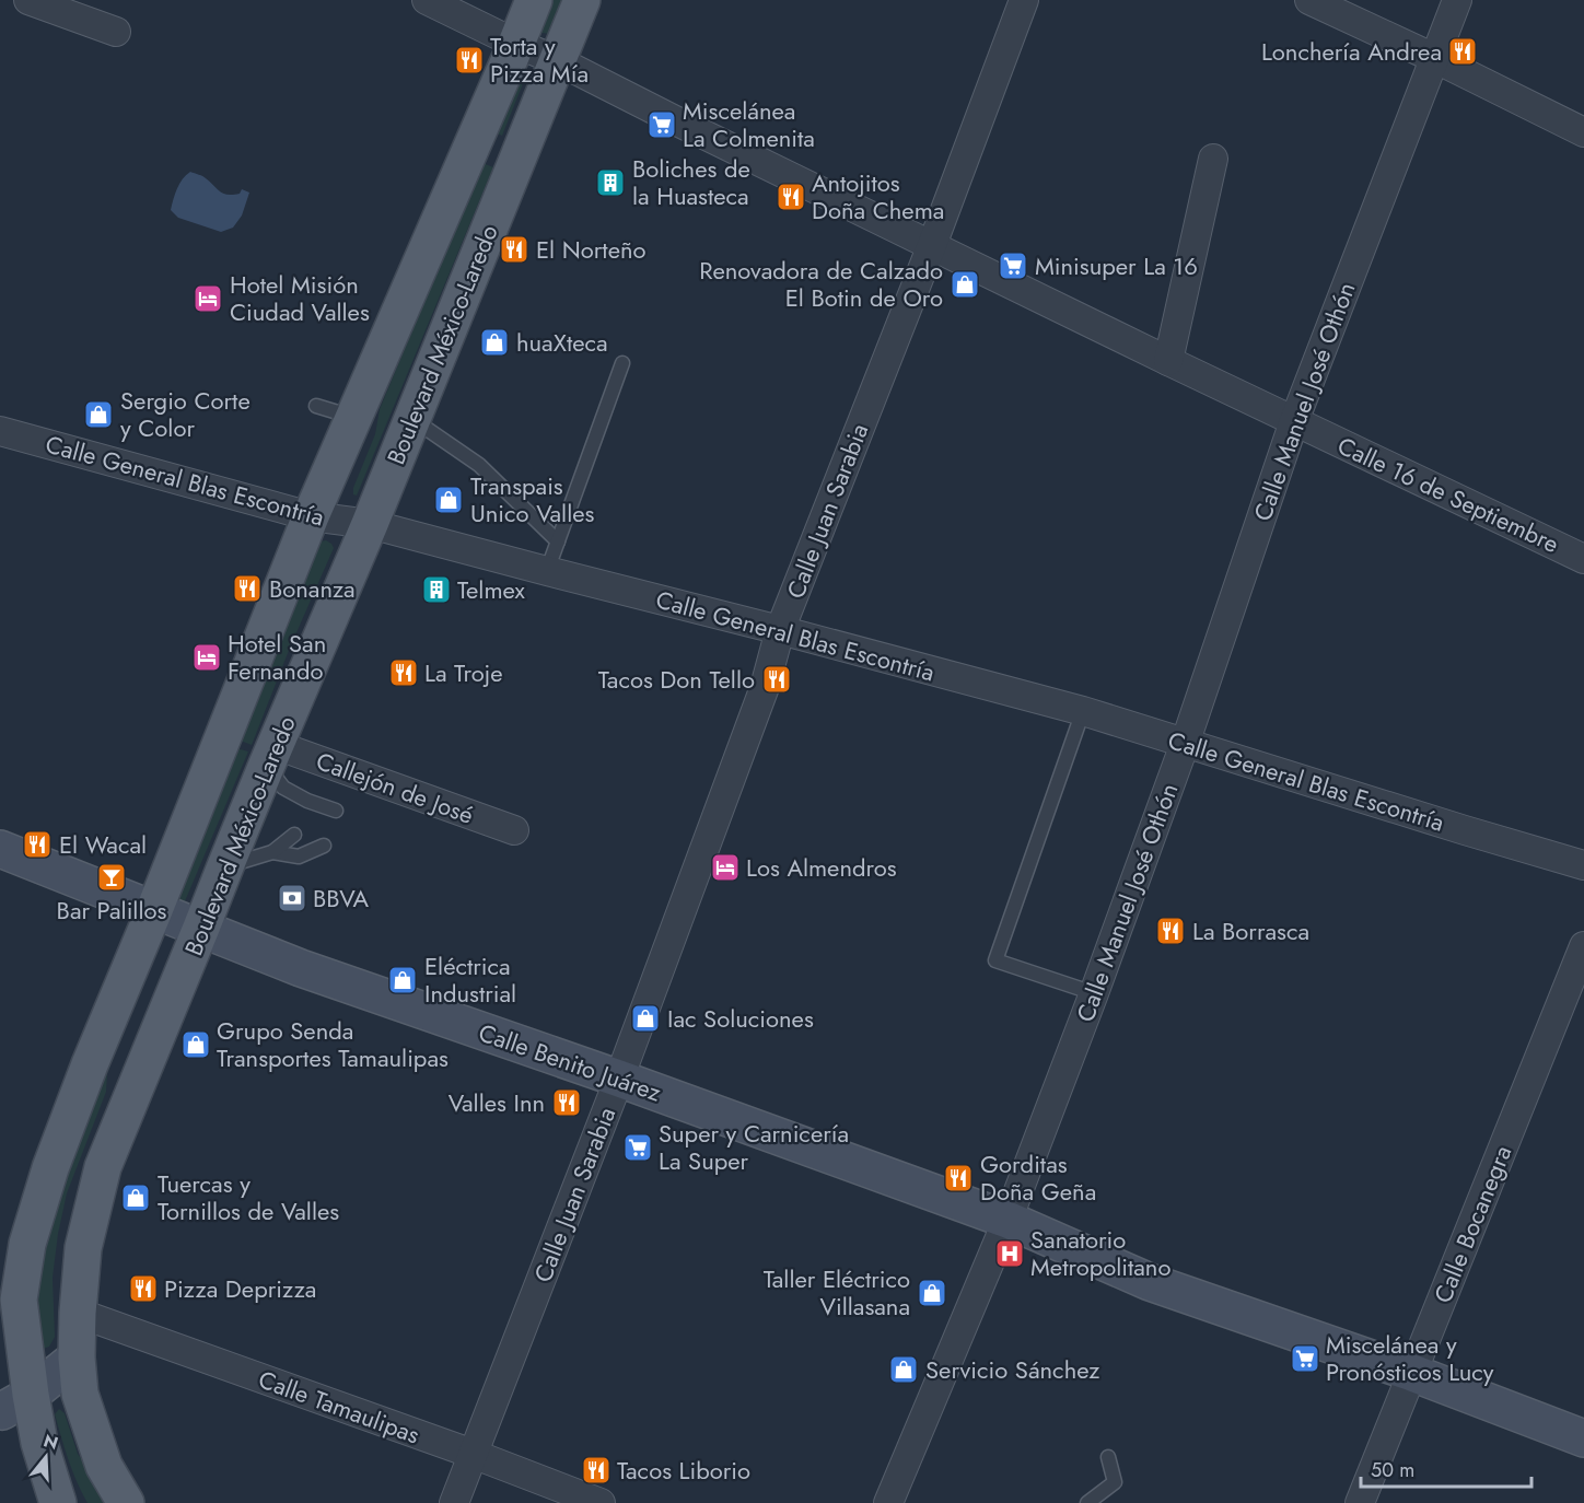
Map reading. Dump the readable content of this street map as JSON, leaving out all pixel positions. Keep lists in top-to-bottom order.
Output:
{
  "streets": {
    "main road": ["Boulevard México-Laredo"],
    "street": [
      "Calle Manuel José Othón",
      "Calle General Blas Escontría",
      "Calle 16 de Septiembre",
      "Calle Juan Sarabia",
      "Callejón de José",
      "Calle Benito Juárez",
      "Calle Bocanegra",
      "Calle Tamaulipas"
    ]
  },
  "crossings": [
    ["Boulevard México-Laredo", "Calle General Blas Escontría"],
    ["Boulevard México-Laredo", "Calle 16 de Septiembre"],
    ["Boulevard México-Laredo", "Callejón de José"],
    ["Boulevard México-Laredo", "Calle Benito Juárez"],
    ["Boulevard México-Laredo", "Calle Tamaulipas"],
    ["Calle Manuel José Othón", "Calle General Blas Escontría"],
    ["Calle Manuel José Othón", "Calle 16 de Septiembre"],
    ["Calle Manuel José Othón", "Calle Benito Juárez"],
    ["Calle General Blas Escontría", "Calle Juan Sarabia"],
    ["Calle 16 de Septiembre", "Calle Juan Sarabia"],
    ["Calle Juan Sarabia", "Calle Benito Juárez"],
    ["Calle Juan Sarabia", "Calle Tamaulipas"],
    ["Calle Benito Juárez", "Calle Bocanegra"]
  ],
  "places": {
    "restaurant": [
      "Lonchería Andrea",
      "Torta y Pizza Mía",
      "Antojitos Doña Chema",
      "El Norteño",
      "Bonanza",
      "La Troje",
      "Tacos Don Tello",
      "El Wacal",
      "La Borrasca",
      "Valles Inn",
      "Gorditas Doña Geña",
      "Pizza Deprizza",
      "Tacos Liborio"
    ],
    "supermarket": [
      "Miscelánea La Colmenita",
      "Minisuper La 16",
      "Super y Carnicería La Super",
      "Miscelánea y Pronósticos Lucy"
    ],
    "building": ["Boliches de la Huasteca", "Telmex"],
    "shop": [
      "Renovadora de Calzado El Botin de Oro",
      "huaXteca",
      "Sergio Corte y Color",
      "Transpais Unico Valles",
      "Eléctrica Industrial",
      "Iac Soluciones",
      "Grupo Senda Transportes Tamaulipas",
      "Tuercas y Tornillos de Valles",
      "Taller Eléctrico Villasana",
      "Servicio Sánchez"
    ],
    "hotel": ["Hotel Misión Ciudad Valles", "Hotel San Fernando", "Los Almendros"],
    "bar": ["Bar Palillos"],
    "bank": ["BBVA"],
    "hospital": ["Sanatorio Metropolitano"]
  },
  "scale_bar": "50 m",
  "north": "top"
}
